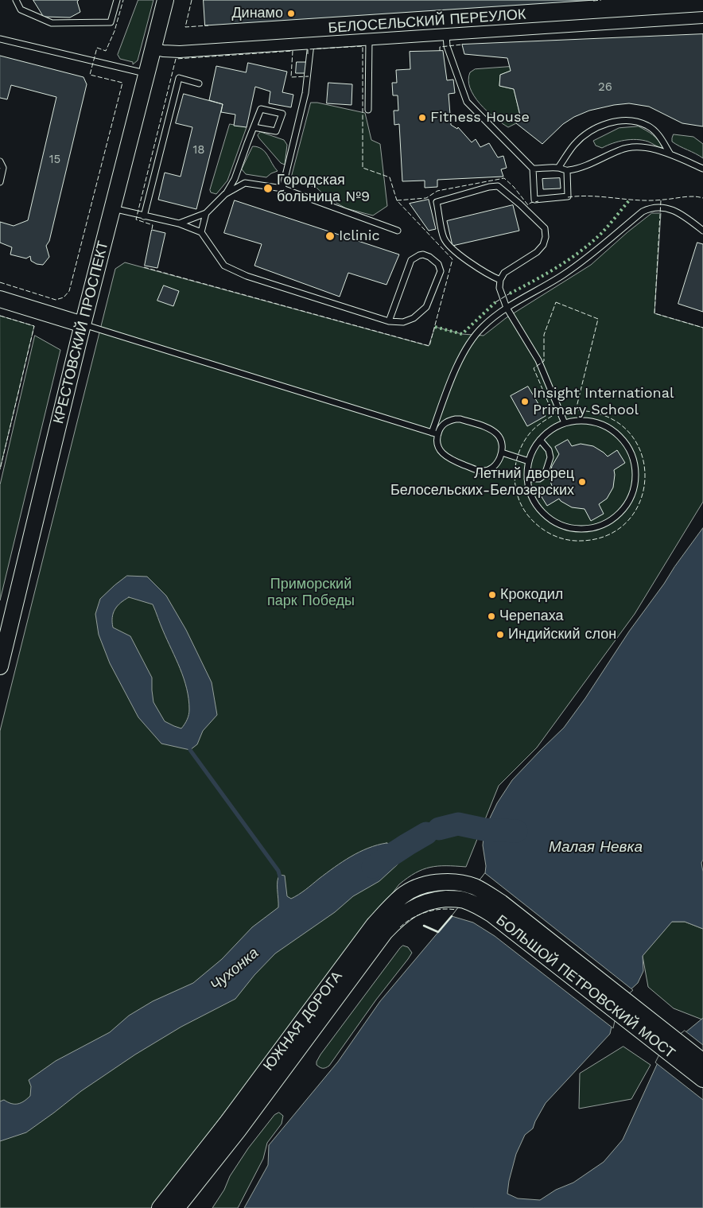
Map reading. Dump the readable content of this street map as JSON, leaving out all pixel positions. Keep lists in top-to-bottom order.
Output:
{
  "streets": {
    "street": [
      "БЕЛОСЕЛЬСКИЙ ПЕРЕУЛОК",
      "КРЕСТОВСКИЙ ПРОСПЕКТ",
      "БОЛЬШОЙ ПЕТРОВСКИЙ МОСТ",
      "ЮЖНАЯ ДОРОГА"
    ]
  },
  "crossings": [
    ["БЕЛОСЕЛЬСКИЙ ПЕРЕУЛОК", "КРЕСТОВСКИЙ ПРОСПЕКТ"],
    ["БОЛЬШОЙ ПЕТРОВСКИЙ МОСТ", "ЮЖНАЯ ДОРОГА"]
  ],
  "water": ["Малая Невка", "Чухонка"],
  "parks": ["Приморский парк Победы"],
  "places": [
    "Динамо",
    "Fitness House",
    "Городская больница №9",
    "Iclinic",
    "Insight International Primary School",
    "Летний дворец Белосельских-Белозерских",
    "Крокодил",
    "Черепаха",
    "Индийский слон"
  ],
  "house_numbers": ["26", "18", "15"]
}
